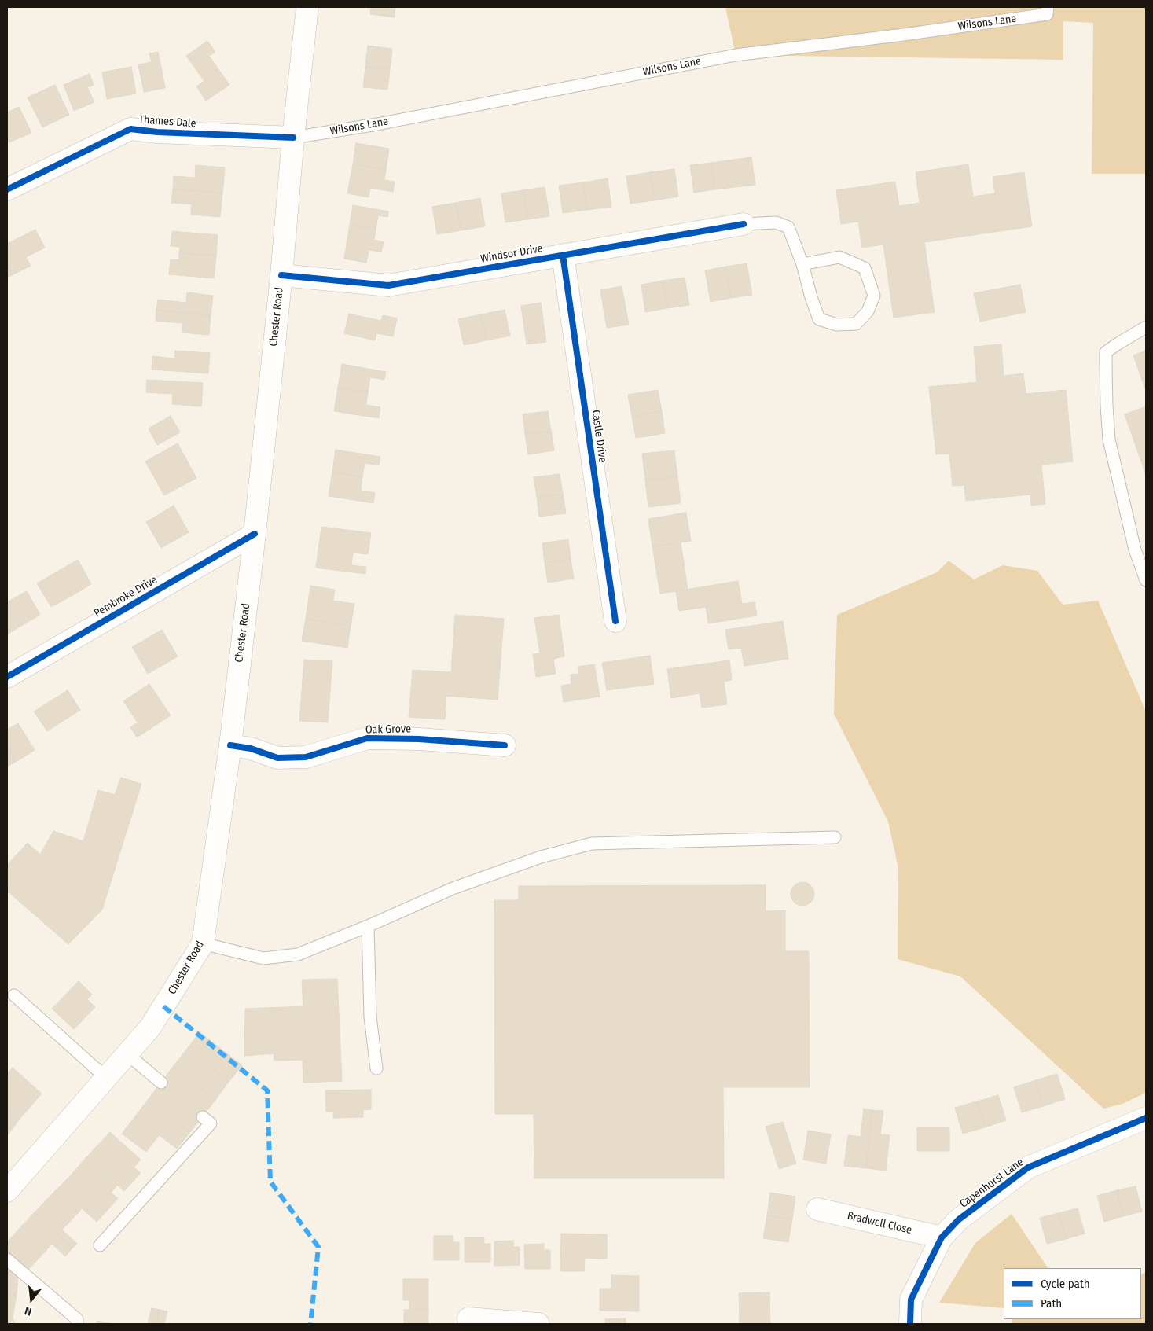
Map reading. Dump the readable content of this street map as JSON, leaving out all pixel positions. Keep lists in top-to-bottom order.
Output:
{
  "streets": {
    "street": [
      "Thames Dale",
      "Windsor Drive",
      "Chester Road",
      "Castle Drive",
      "Pembroke Drive",
      "Oak Grove",
      "Capenhurst Lane",
      "Bradwell Close"
    ],
    "lane": ["Wilsons Lane"]
  },
  "crossings": [
    ["Wilsons Lane", "Thames Dale"],
    ["Wilsons Lane", "Chester Road"],
    ["Thames Dale", "Chester Road"],
    ["Windsor Drive", "Chester Road"],
    ["Windsor Drive", "Castle Drive"],
    ["Chester Road", "Pembroke Drive"],
    ["Chester Road", "Oak Grove"],
    ["Capenhurst Lane", "Bradwell Close"]
  ],
  "legend": ["Cycle path", "Path"],
  "north": "bottom"
}
